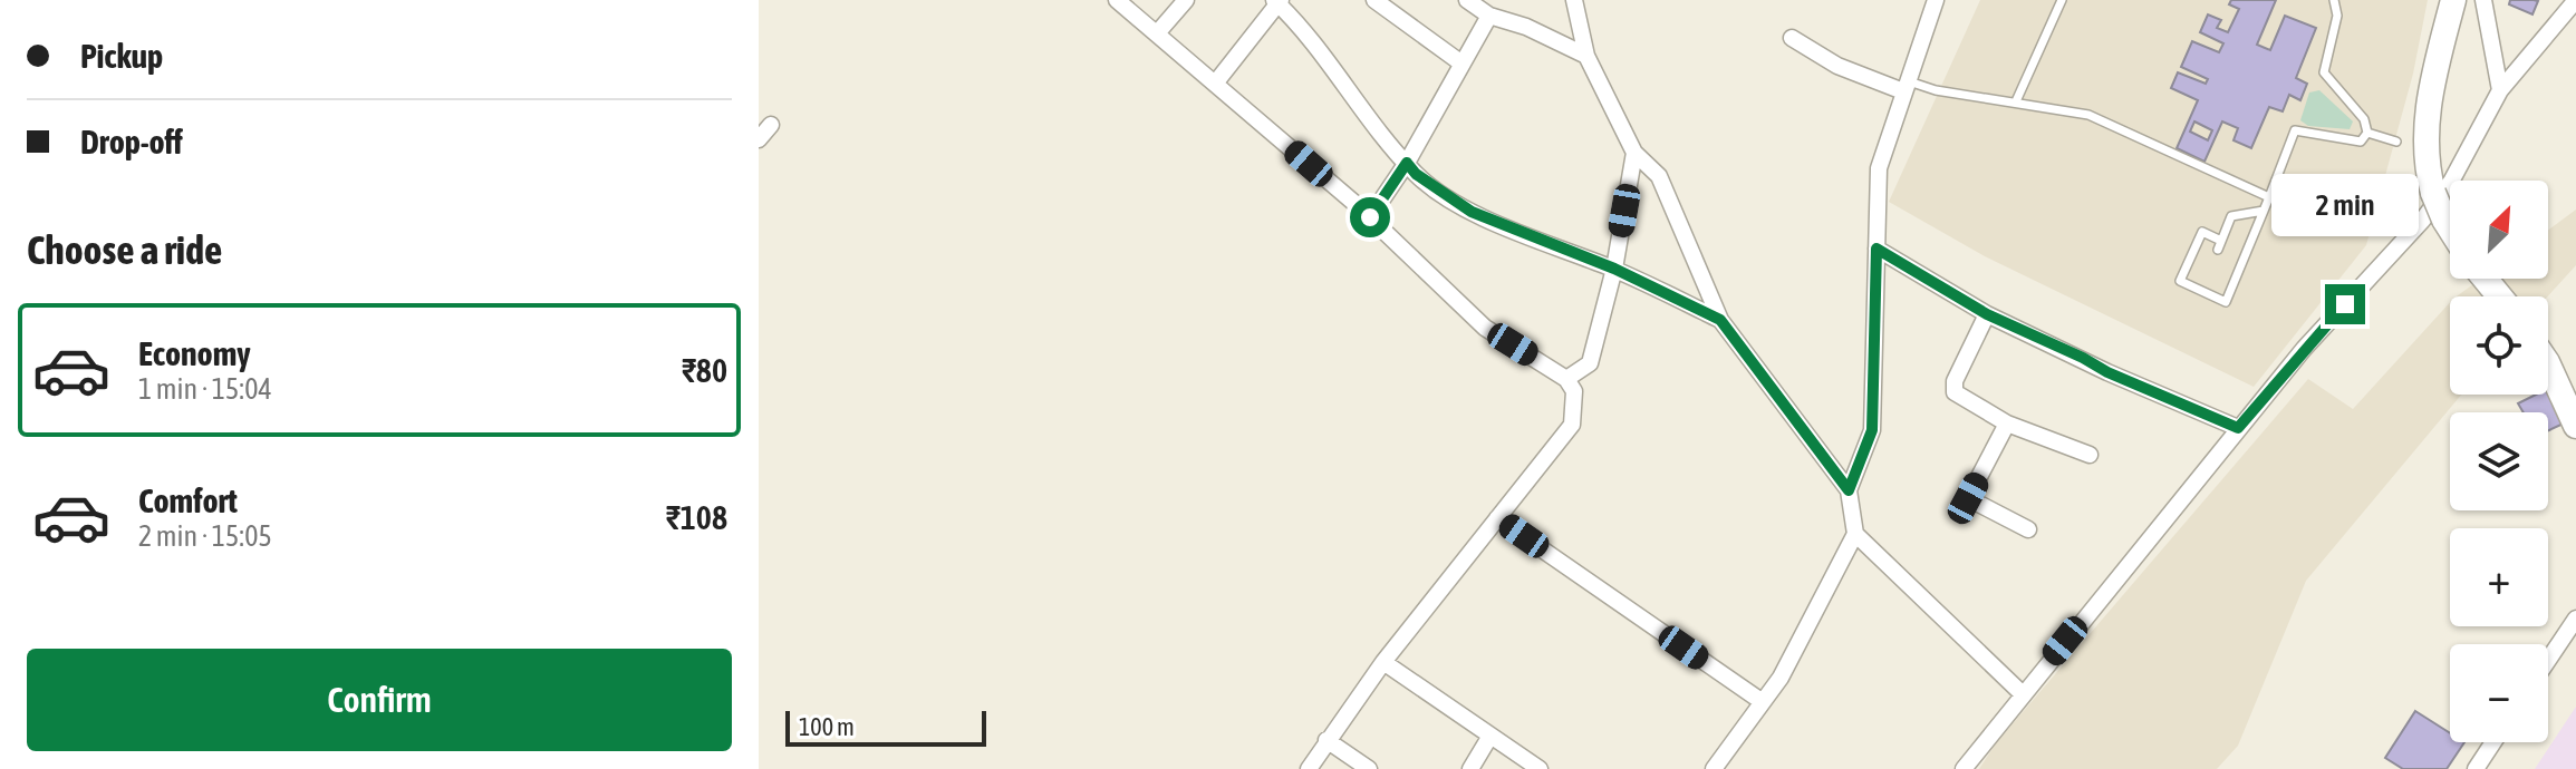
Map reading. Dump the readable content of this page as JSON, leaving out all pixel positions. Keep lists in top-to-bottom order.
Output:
{
  "scale_bar": "100 m",
  "north": "top right",
  "page": {
    "banner": ["Pickup", "Drop-off"],
    "bubble": "2 min",
    "map_buttons": ["+", "−"],
    "heading": "Choose a ride",
    "list": [
      {
        "name": "Economy",
        "note": "1 min · 15:04",
        "value": "₹80"
      },
      {
        "name": "Comfort",
        "note": "2 min · 15:05",
        "value": "₹108"
      }
    ],
    "buttons": "Confirm",
    "scale": "100 m"
  }
}
